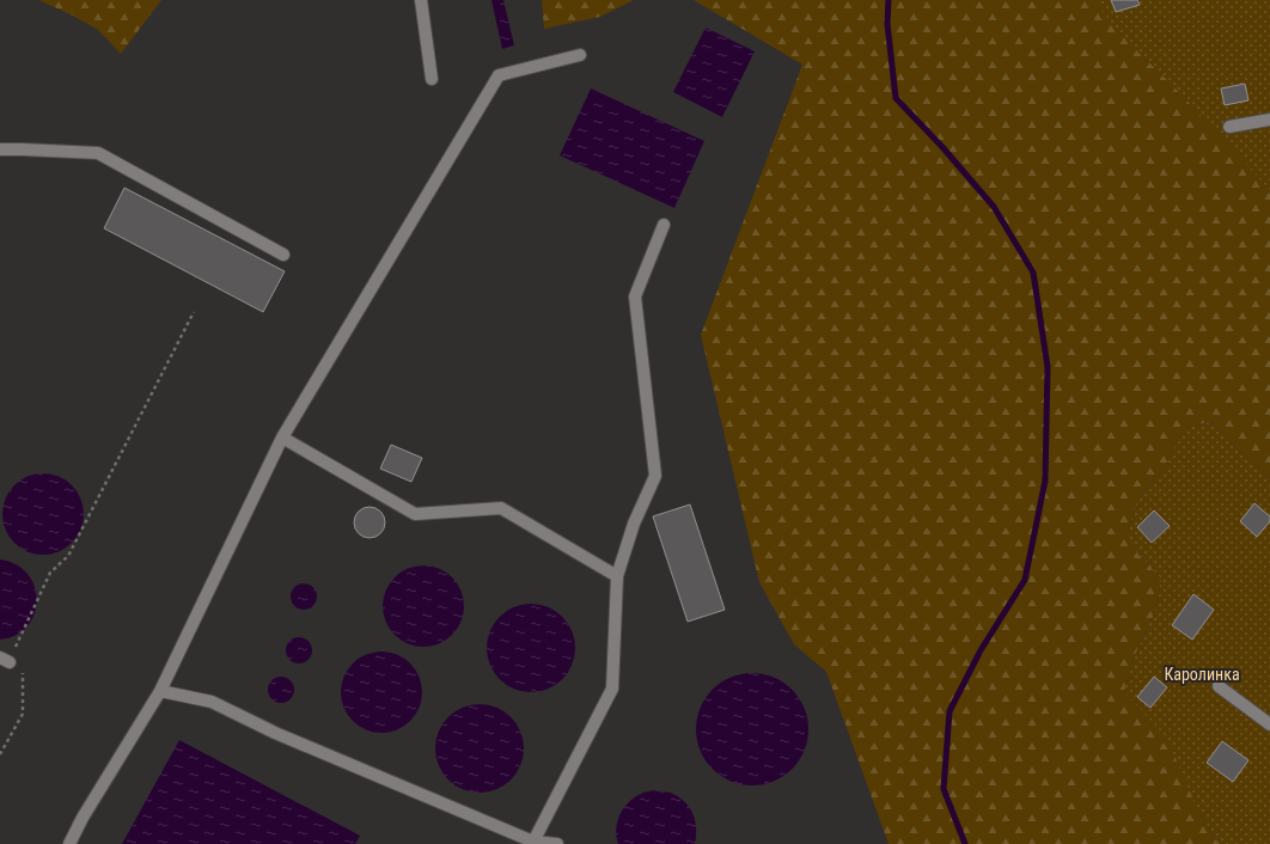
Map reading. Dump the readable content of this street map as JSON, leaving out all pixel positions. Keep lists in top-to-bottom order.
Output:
{
  "parks": ["Каролинка"]
}
